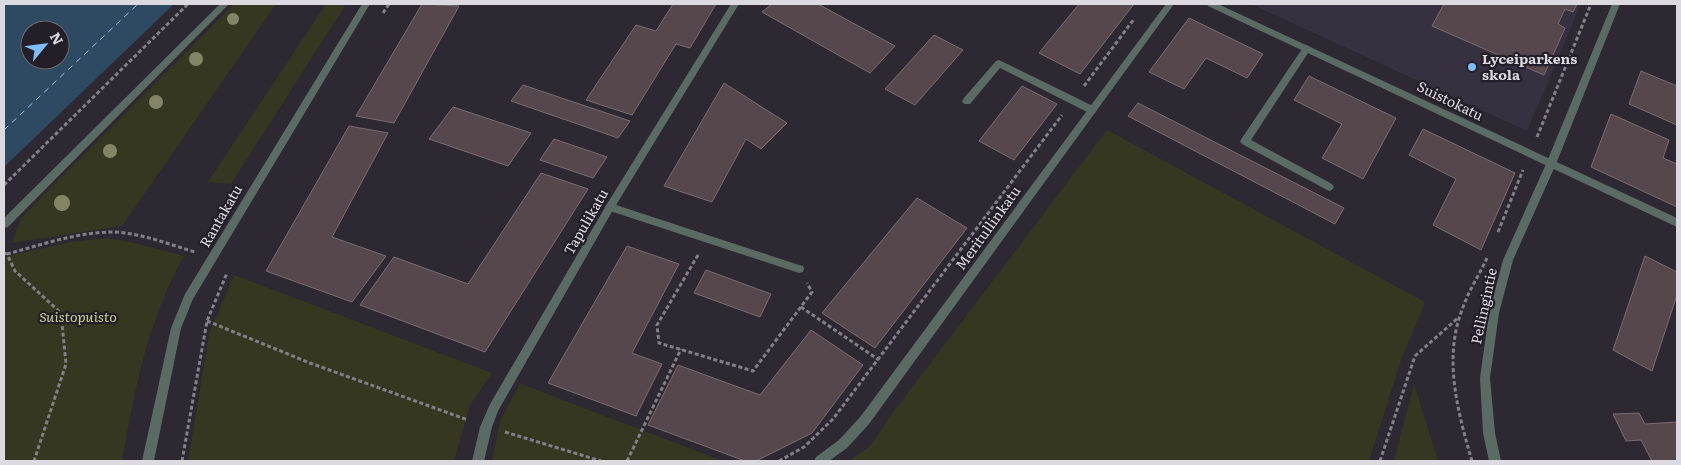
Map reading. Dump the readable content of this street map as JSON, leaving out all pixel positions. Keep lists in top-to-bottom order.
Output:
{
  "streets": {
    "street": [
      "Suistokatu",
      "Rantakatu",
      "Tapulikatu",
      "Meritullinkatu",
      "Pellingintie"
    ]
  },
  "crossings": [
    ["Suistokatu", "Pellingintie"]
  ],
  "parks": ["Suistopuisto"],
  "places": ["Lyceiparkens skola"],
  "north": "top right"
}
